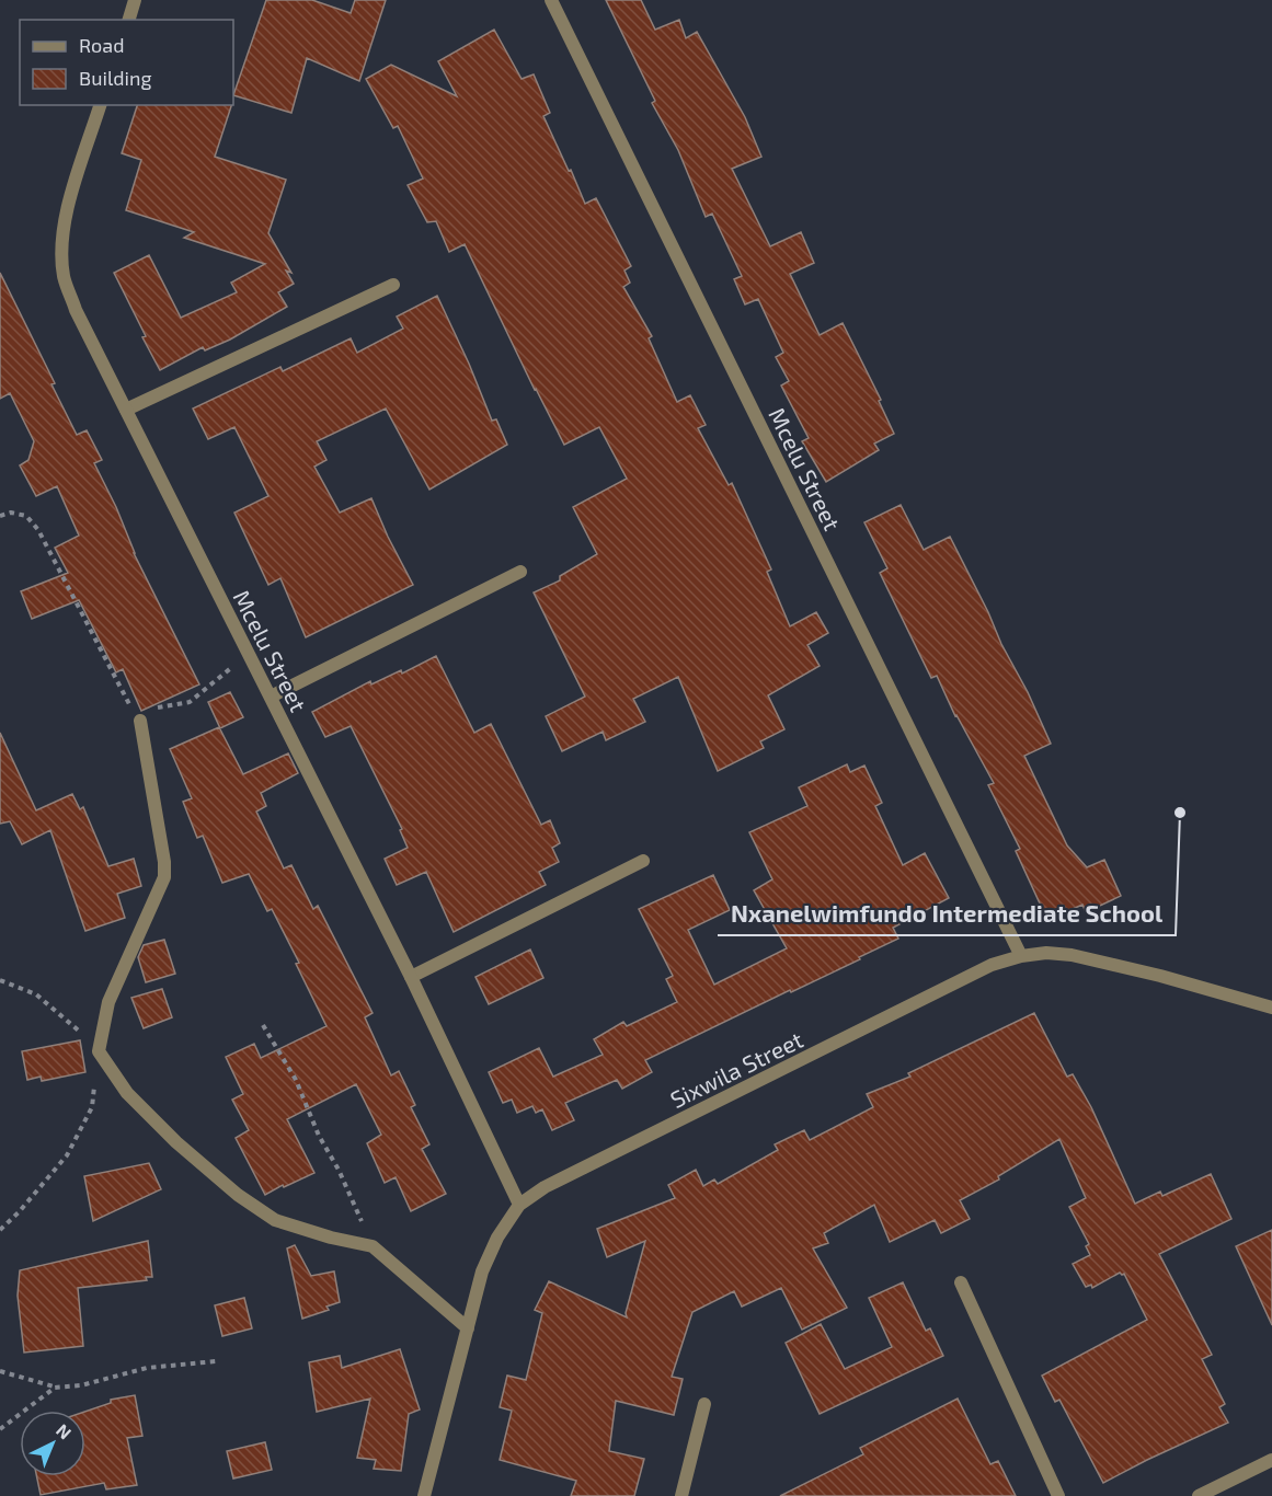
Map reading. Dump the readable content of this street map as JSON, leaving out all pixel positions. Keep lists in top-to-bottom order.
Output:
{
  "streets": {
    "street": ["Mcelu Street", "Sixwila Street"]
  },
  "crossings": [
    ["Mcelu Street", "Sixwila Street"]
  ],
  "places": ["Nxanelwimfundo Intermediate School"],
  "legend": ["Road", "Building"],
  "north": "top right"
}
